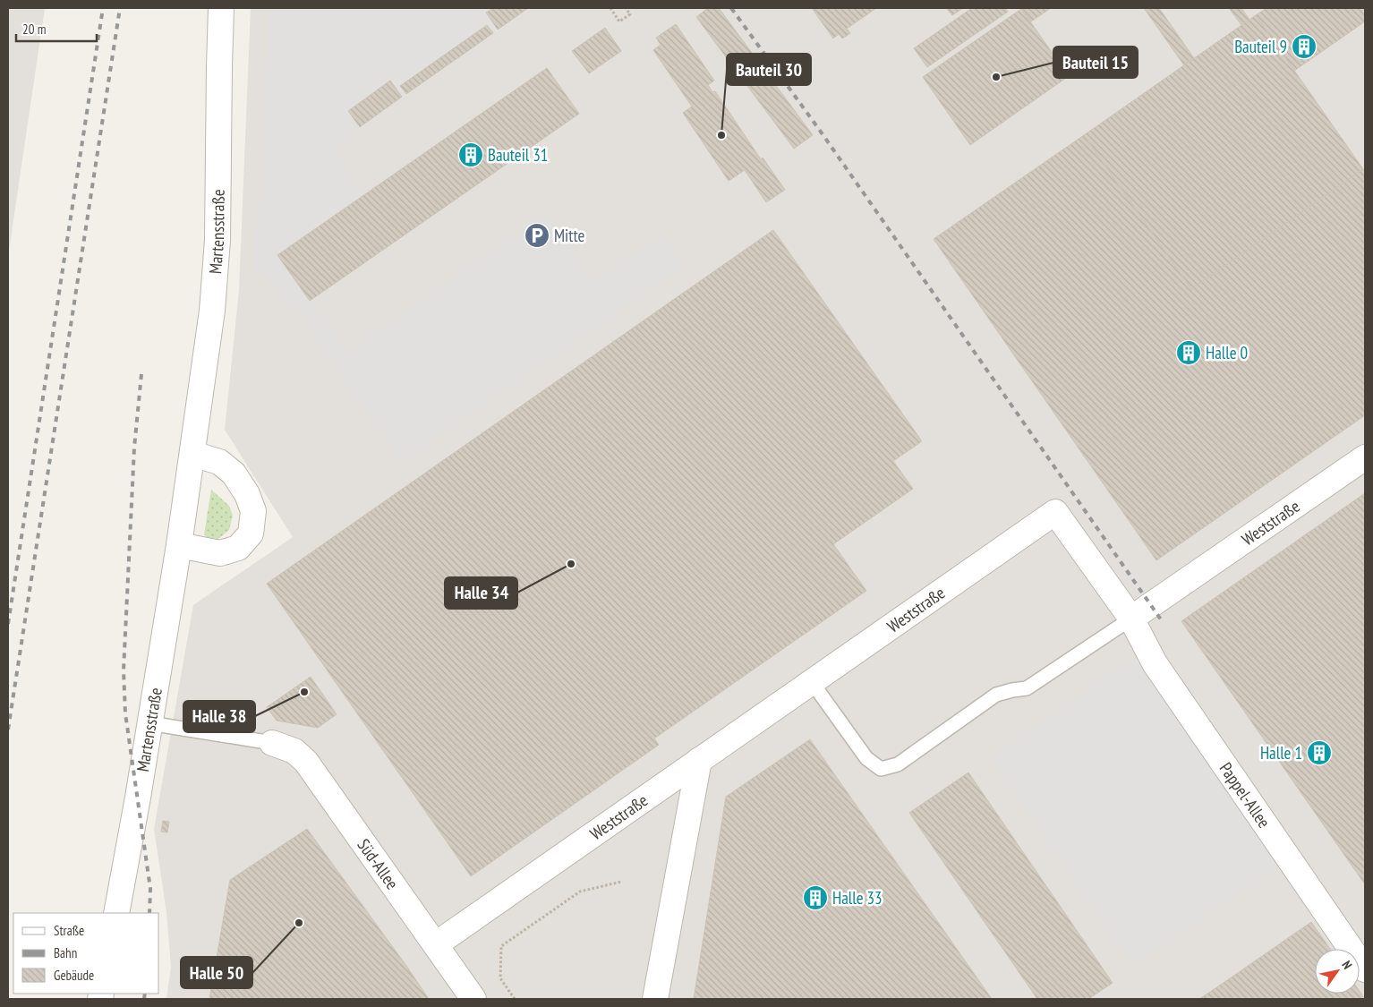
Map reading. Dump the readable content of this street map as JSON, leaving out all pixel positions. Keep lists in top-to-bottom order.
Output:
{
  "streets": {
    "street": [
      "Martensstraße",
      "Weststraße",
      "Pappel-Allee",
      "Süd-Allee"
    ]
  },
  "crossings": [
    ["Weststraße", "Pappel-Allee"],
    ["Weststraße", "Süd-Allee"]
  ],
  "places": {
    "building": [
      "Bauteil 9",
      "Bauteil 31",
      "Halle 0",
      "Halle 1",
      "Halle 33"
    ],
    "other": [
      "Bauteil 15",
      "Bauteil 30",
      "Halle 34",
      "Halle 38",
      "Halle 50"
    ],
    "parking": ["Mitte"]
  },
  "legend": ["Straße", "Bahn", "Gebäude"],
  "scale_bar": "20 m",
  "north": "top right"
}
